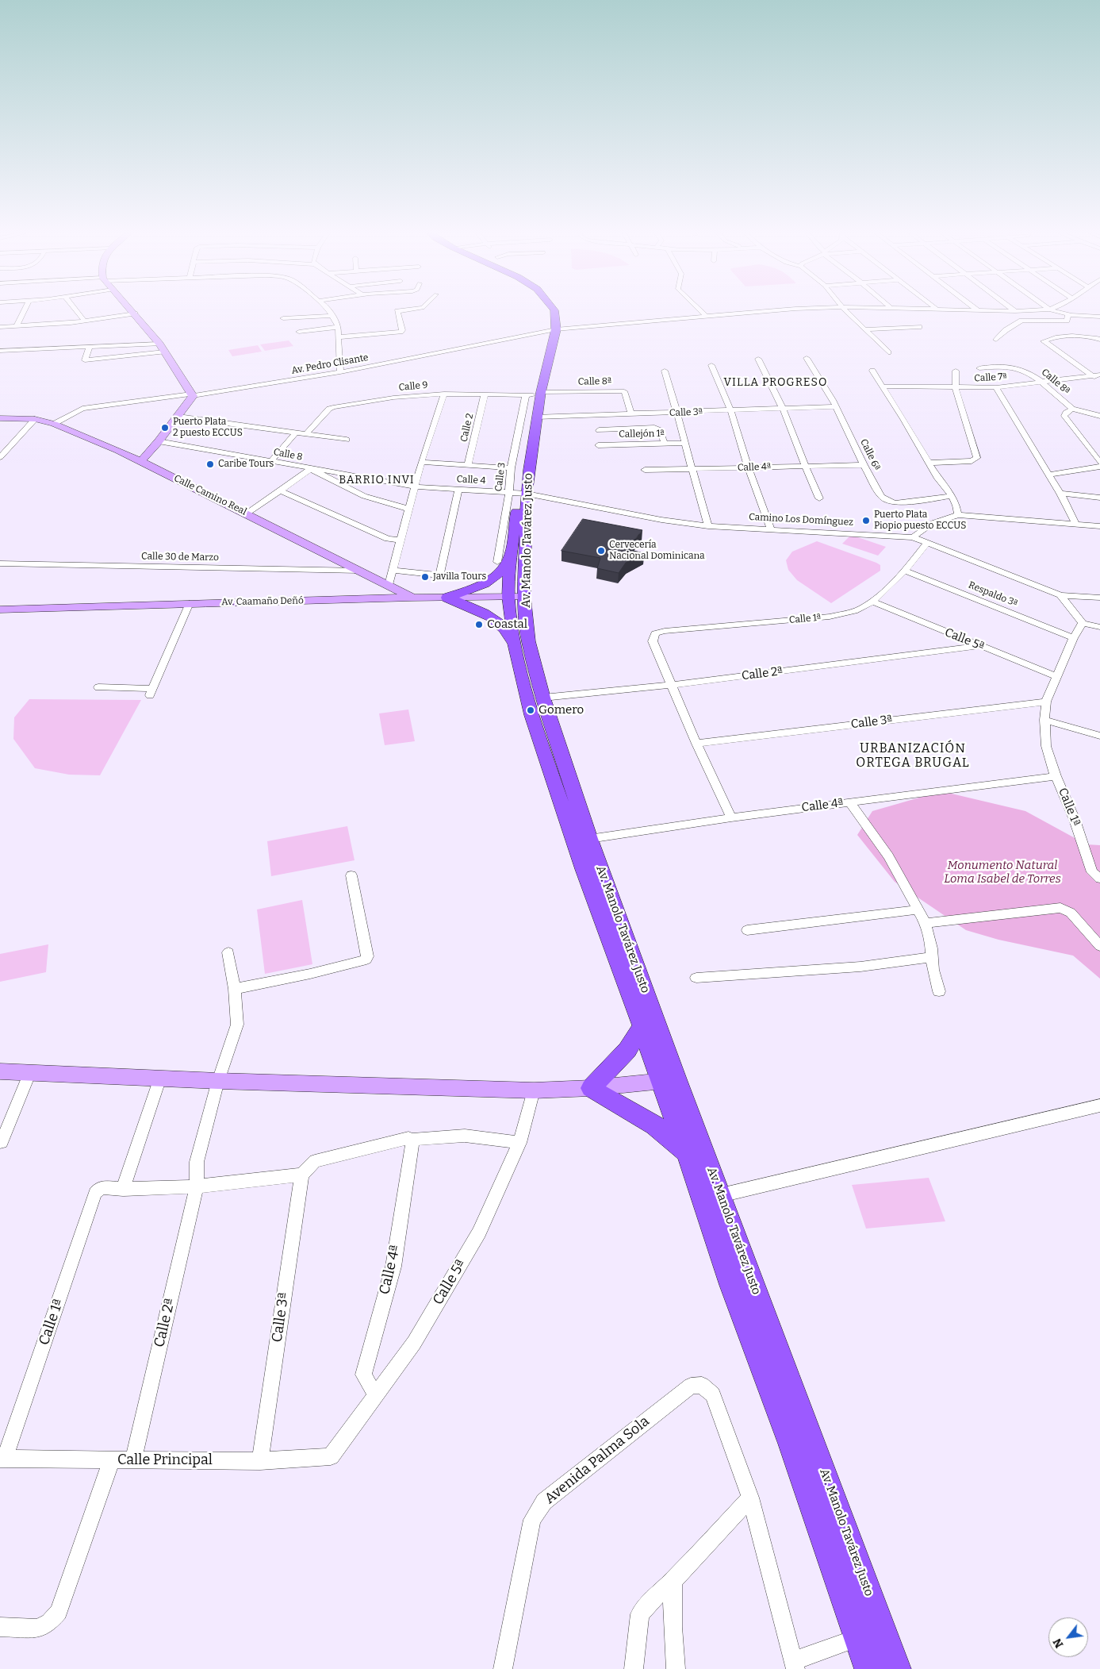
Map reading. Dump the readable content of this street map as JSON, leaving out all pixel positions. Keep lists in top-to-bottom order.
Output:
{
  "streets": {
    "main road": ["Av. Manolo Tavárez Justo"],
    "street": [
      "Av. Pedro Clisante",
      "Calle 7ª",
      "Calle 8ª",
      "Calle 9",
      "Calle 3ª",
      "Calle 2",
      "Callejón 1ª",
      "Calle 8",
      "Calle 6ª",
      "Calle 4ª",
      "Calle 3",
      "Calle 4",
      "Calle Camino Real",
      "Camino Los Domínguez",
      "Calle 30 de Marzo",
      "Respaldo 3ª",
      "Av. Caamaño Deñó",
      "Calle 1ª",
      "Calle 5ª",
      "Calle 2ª",
      "Calle Principal",
      "Avenida Palma Sola"
    ]
  },
  "crossings": [
    ["Av. Pedro Clisante", "Calle Camino Real"],
    ["Av. Pedro Clisante", "Av. Manolo Tavárez Justo"],
    ["Calle 7ª", "Calle 8ª"],
    ["Calle 8ª", "Calle 9"],
    ["Calle 8ª", "Calle 3ª"],
    ["Calle 8ª", "Calle 3"],
    ["Calle 8ª", "Av. Manolo Tavárez Justo"],
    ["Calle 9", "Calle 2"],
    ["Calle 9", "Calle 3"],
    ["Calle 9", "Av. Manolo Tavárez Justo"],
    ["Calle 3ª", "Calle 6ª"],
    ["Calle 3ª", "Av. Manolo Tavárez Justo"],
    ["Calle 3ª", "Calle 1ª"],
    ["Calle 3ª", "Calle Principal"],
    ["Calle 8", "Calle 4"],
    ["Calle 6ª", "Calle 4ª"],
    ["Calle 4ª", "Av. Manolo Tavárez Justo"],
    ["Calle 4ª", "Calle 1ª"],
    ["Calle 4ª", "Calle 5ª"],
    ["Calle 3", "Calle 4"],
    ["Calle 3", "Camino Los Domínguez"],
    ["Calle 3", "Av. Manolo Tavárez Justo"],
    ["Calle 4", "Camino Los Domínguez"],
    ["Calle 4", "Av. Manolo Tavárez Justo"],
    ["Calle Camino Real", "Calle 30 de Marzo"],
    ["Calle Camino Real", "Av. Caamaño Deñó"],
    ["Camino Los Domínguez", "Av. Manolo Tavárez Justo"],
    ["Camino Los Domínguez", "Calle 1ª"],
    ["Av. Manolo Tavárez Justo", "Av. Caamaño Deñó"],
    ["Av. Manolo Tavárez Justo", "Calle 2ª"],
    ["Respaldo 3ª", "Calle 1ª"],
    ["Calle 1ª", "Calle 5ª"],
    ["Calle 1ª", "Calle 2ª"],
    ["Calle 1ª", "Calle Principal"],
    ["Calle 5ª", "Calle 2ª"],
    ["Calle 5ª", "Calle Principal"],
    ["Calle 2ª", "Calle Principal"]
  ],
  "districts": ["VILLA PROGRESO", "BARRIO INVI", "URBANIZACIÓN ORTEGA BRUGAL"],
  "parks": ["Monumento Natural Loma Isabel de Torres"],
  "places": [
    "Puerto Plata 2 puesto ECCUS",
    "Caribe Tours",
    "Puerto Plata Piopio puesto ECCUS",
    "Cervecería Nacional Dominicana",
    "Javilla Tours",
    "Coastal",
    "Gomero"
  ],
  "north": "bottom left"
}
